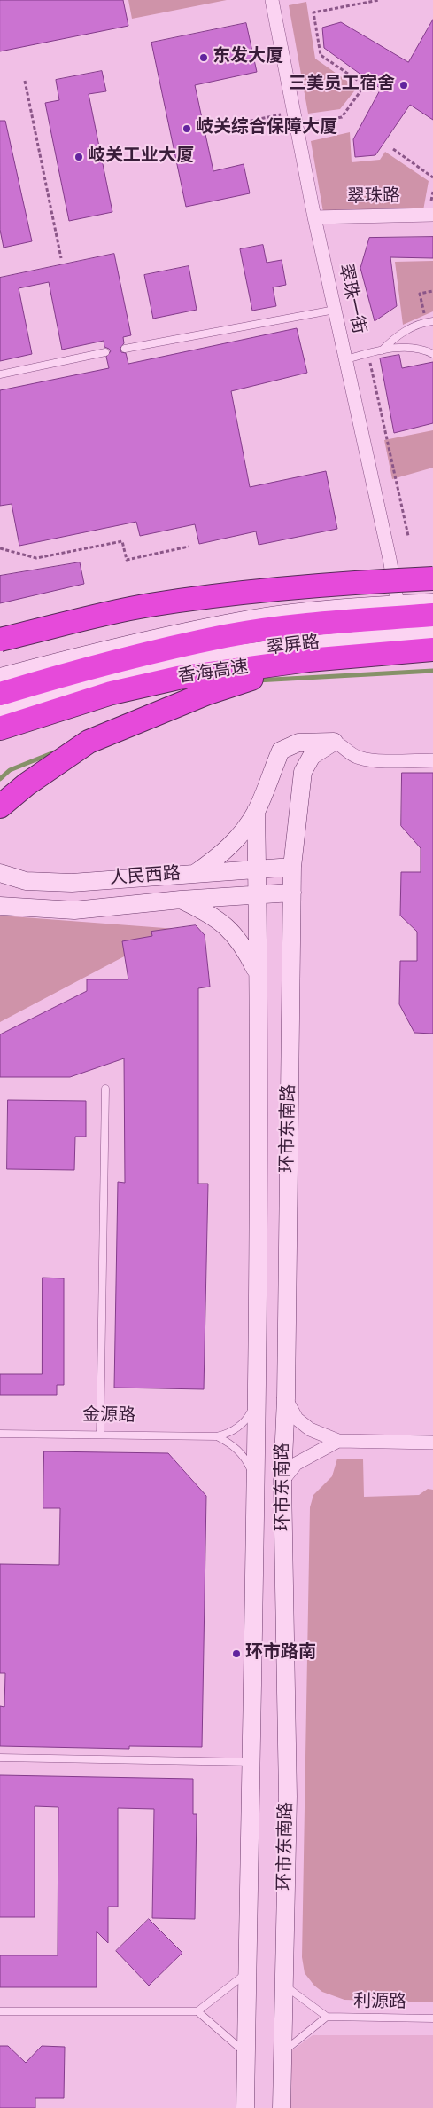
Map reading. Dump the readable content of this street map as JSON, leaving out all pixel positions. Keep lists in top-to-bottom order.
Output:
{
  "streets": {
    "highway": ["香海高速"],
    "main road": ["翠屏路", "人民西路", "环市东南路"],
    "street": ["翠珠路", "翠珠一街"],
    "lane": ["金源路", "利源路"]
  },
  "crossings": [
    ["翠珠路", "翠珠一街"],
    ["翠珠一街", "翠屏路"],
    ["人民西路", "环市东南路"]
  ],
  "places": [
    "东发大厦",
    "三美员工宿舍",
    "岐关综合保障大厦",
    "岐关工业大厦",
    "环市路南"
  ]
}
